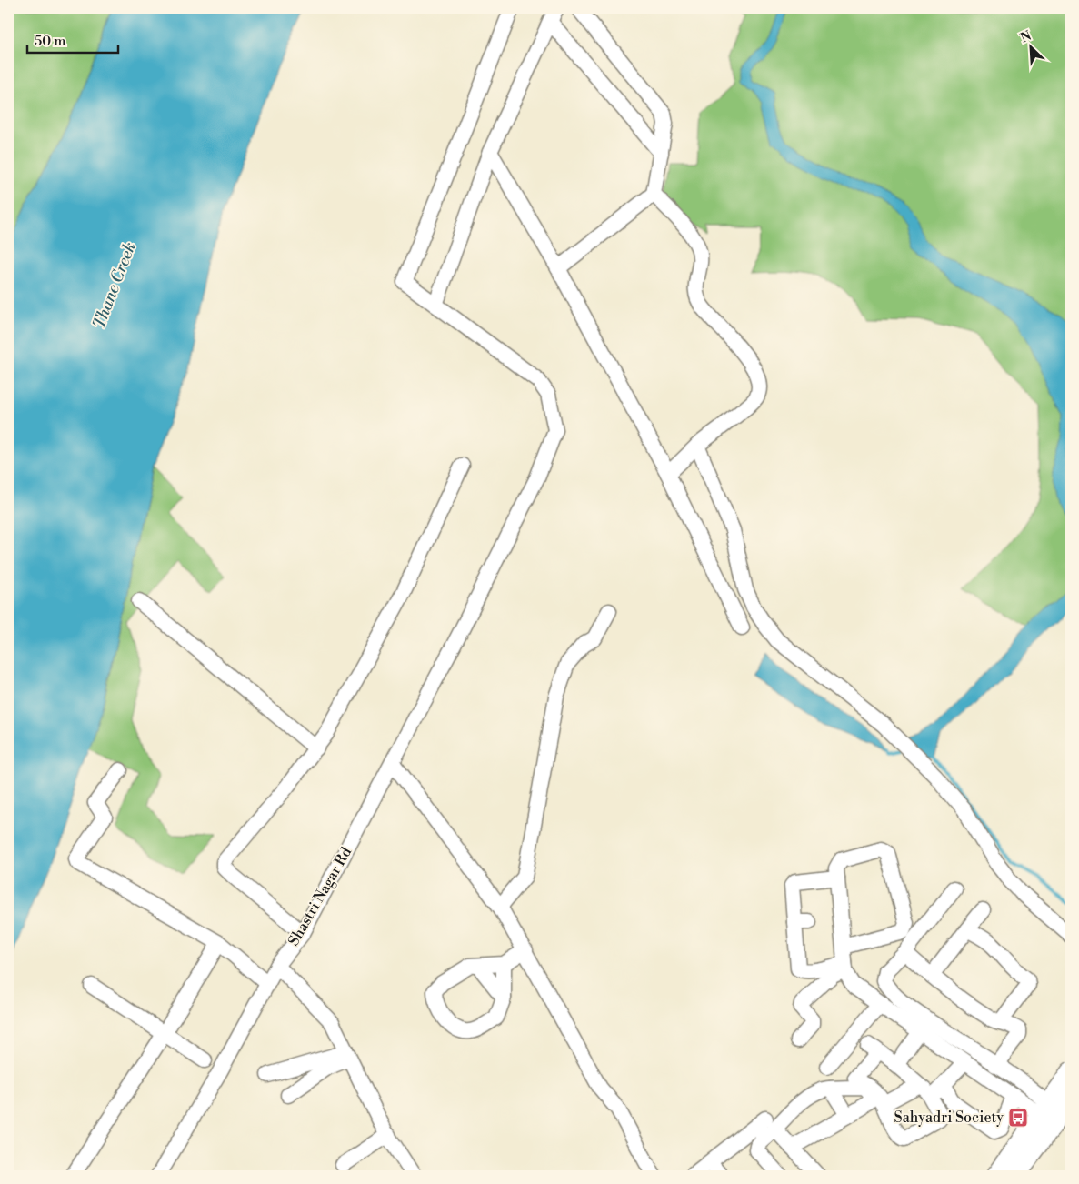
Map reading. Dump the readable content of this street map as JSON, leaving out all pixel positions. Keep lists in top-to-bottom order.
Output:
{
  "streets": {
    "street": ["Shastri Nagar Rd"]
  },
  "water": ["Thane Creek"],
  "places": {
    "bus stop": ["Sahyadri Society"]
  },
  "scale_bar": "50 m",
  "north": "top left"
}
